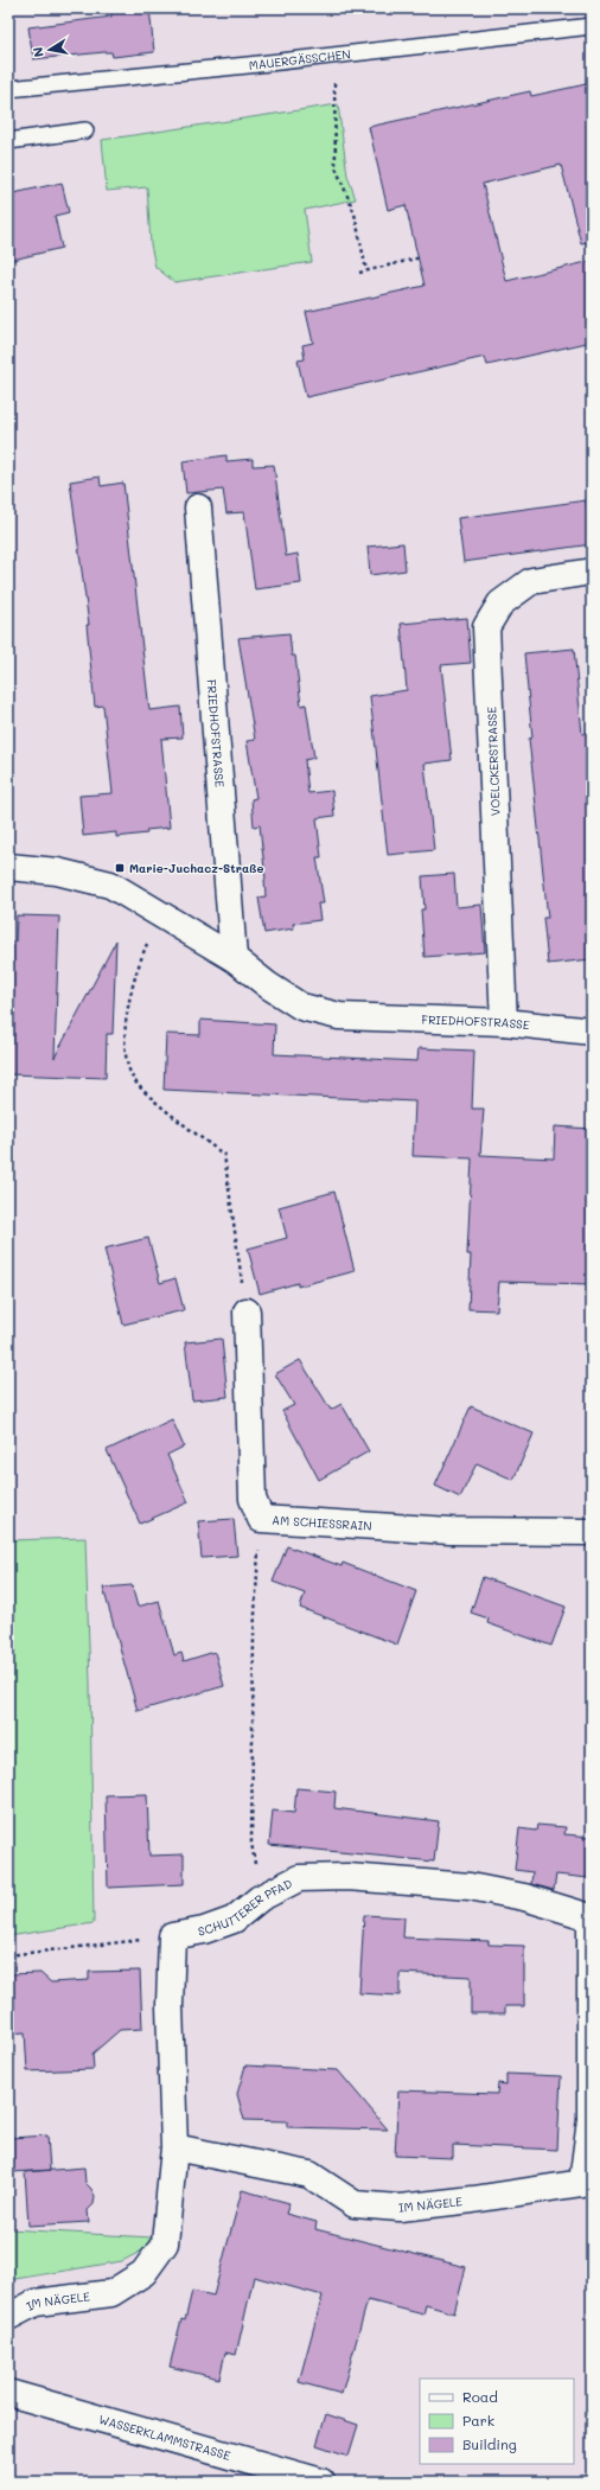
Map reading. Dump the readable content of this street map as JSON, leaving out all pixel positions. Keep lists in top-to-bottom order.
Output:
{
  "streets": {
    "street": [
      "FRIEDHOFSTRASSE",
      "VOELCKERSTRASSE",
      "AM SCHIESSRAIN",
      "SCHUTTERER PFAD",
      "IM NÄGELE",
      "WASSERKLAMMSTRASSE"
    ],
    "lane": ["MAUERGÄSSCHEN"]
  },
  "crossings": [
    ["FRIEDHOFSTRASSE", "VOELCKERSTRASSE"],
    ["SCHUTTERER PFAD", "IM NÄGELE"]
  ],
  "places": {
    "transit": ["Marie-Juchacz-Straße"]
  },
  "legend": ["Road", "Park", "Building"],
  "north": "left"
}
